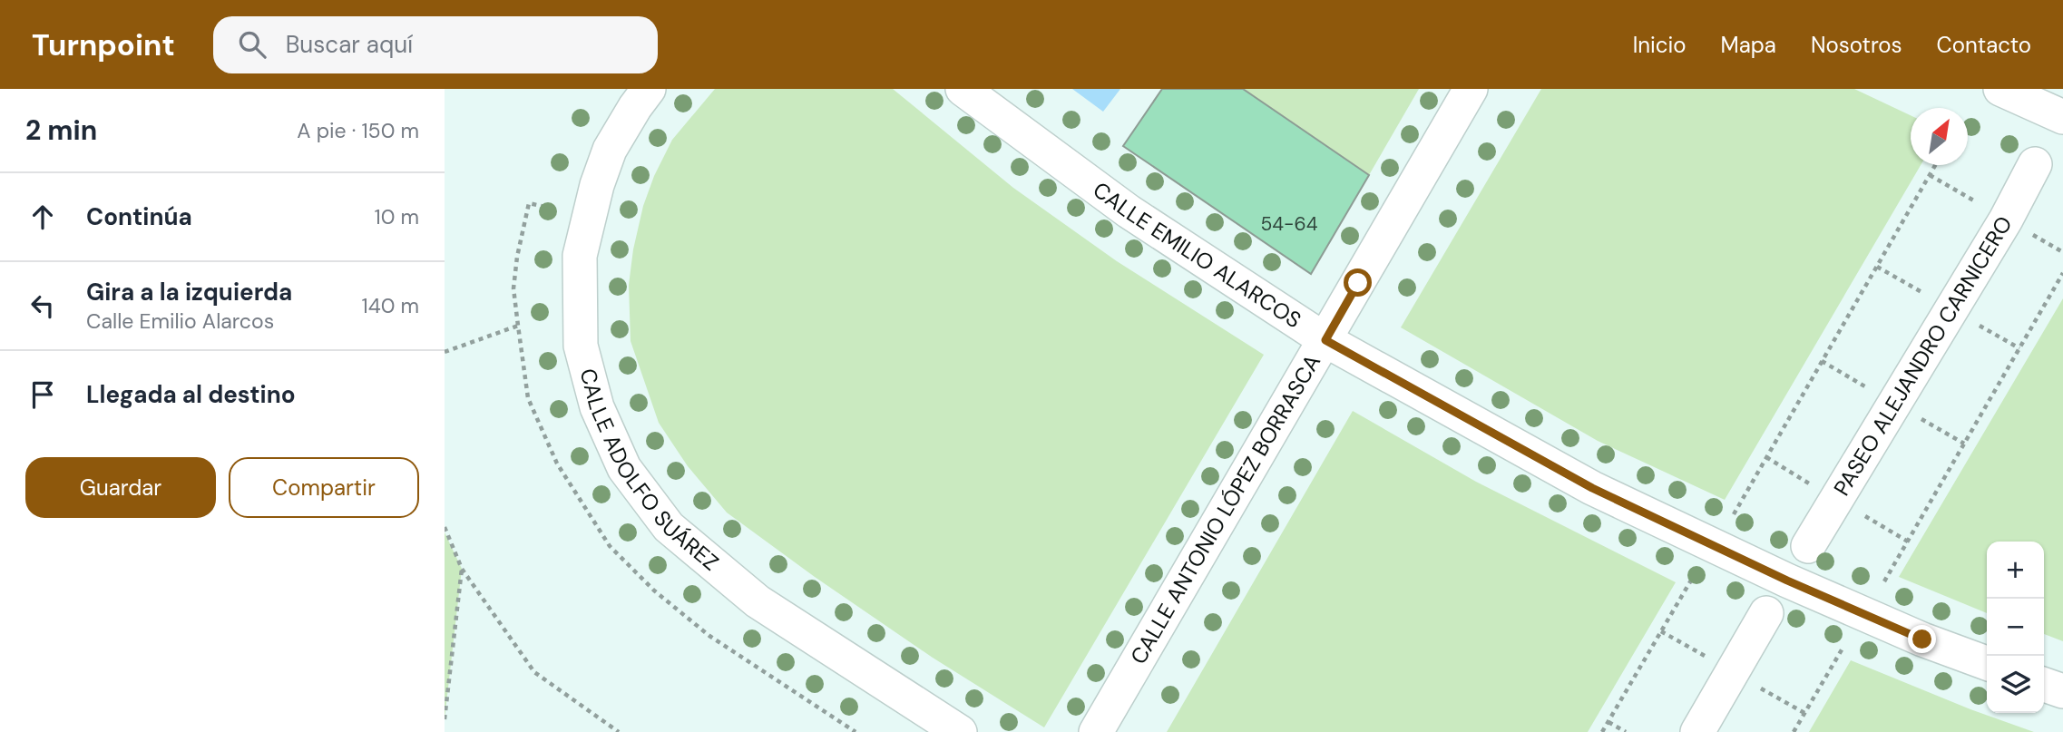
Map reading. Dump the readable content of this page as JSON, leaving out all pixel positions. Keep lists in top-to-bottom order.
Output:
{
  "streets": {
    "street": [
      "CALLE EMILIO ALARCOS",
      "PASEO ALEJANDRO CARNICERO",
      "CALLE ADOLFO SUÁREZ",
      "CALLE ANTONIO LÓPEZ BORRASCA"
    ]
  },
  "crossings": [
    ["CALLE EMILIO ALARCOS", "CALLE ANTONIO LÓPEZ BORRASCA"]
  ],
  "house_numbers": ["54-64"],
  "north": "top right",
  "page": {
    "header": "Turnpoint",
    "search": "Buscar aquí",
    "nav": [
      "Inicio",
      "Mapa",
      "Nosotros",
      "Contacto"
    ],
    "heading": ["2 min", "A pie · 150 m"],
    "list": [
      ["Continúa", "10 m"],
      ["Gira a la izquierda", "Calle Emilio Alarcos", "140 m"],
      "Llegada al destino"
    ],
    "buttons": ["Guardar", "Compartir"],
    "map_buttons": ["+", "−"]
  }
}
